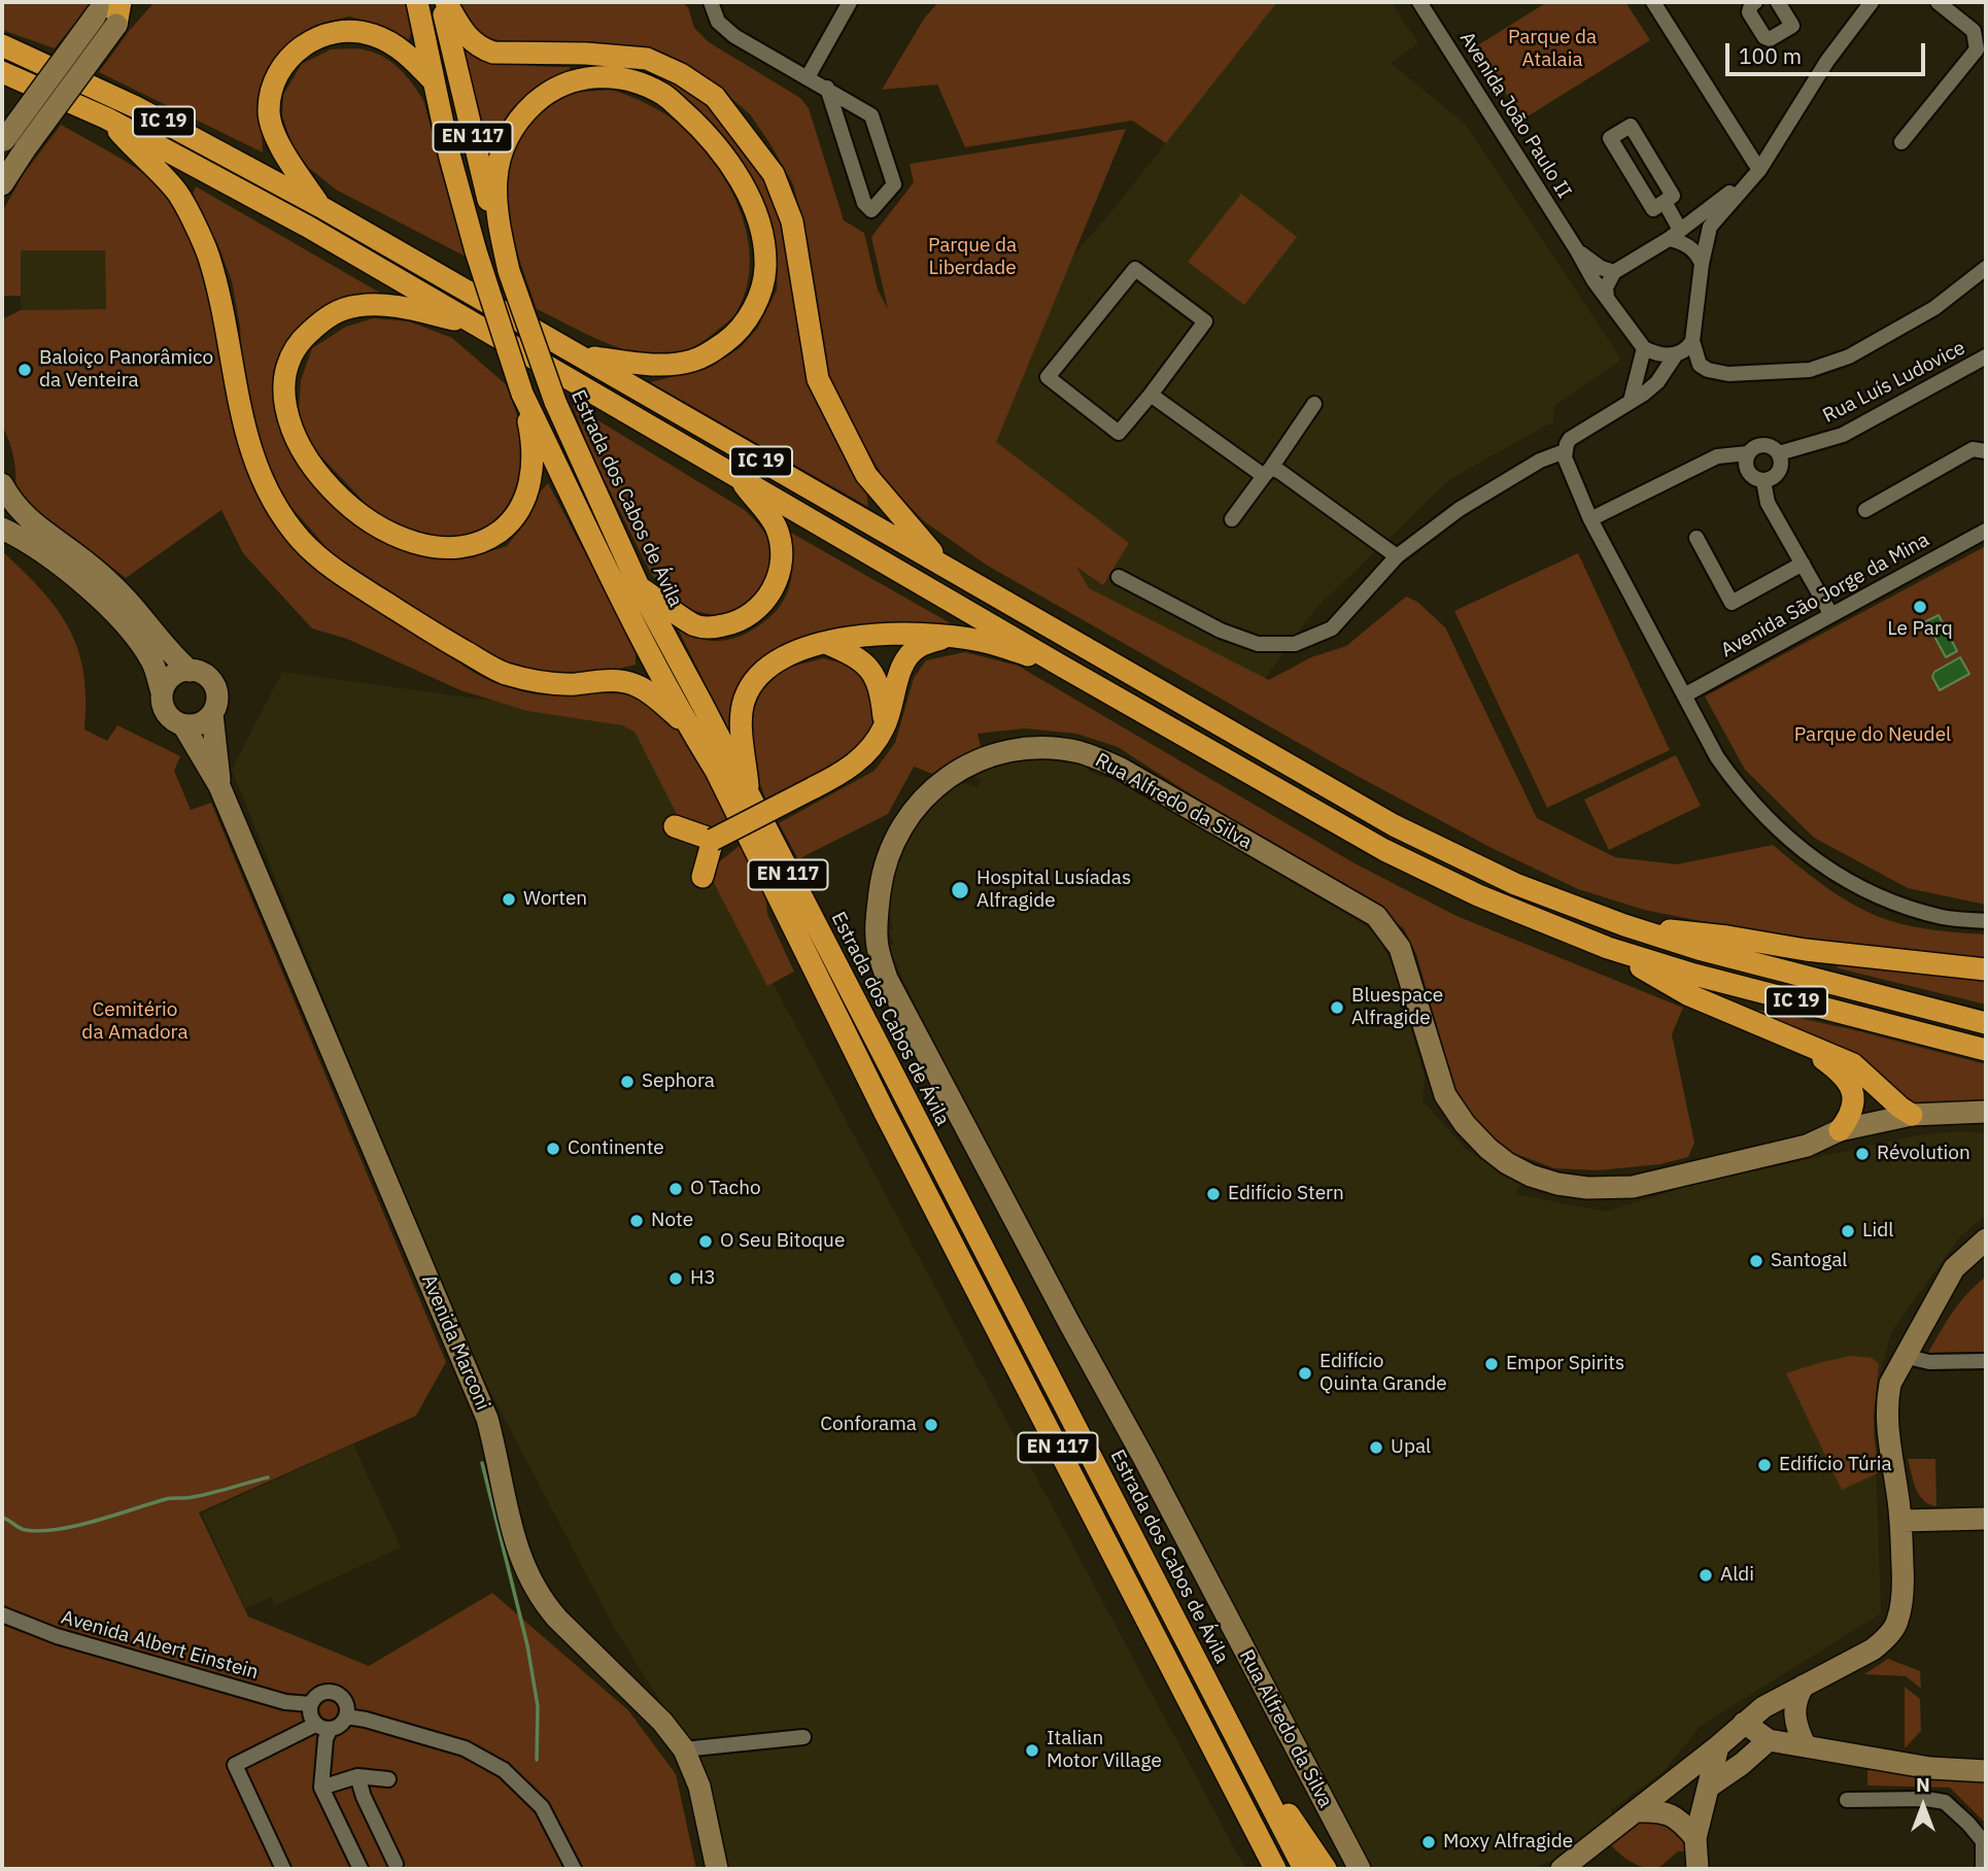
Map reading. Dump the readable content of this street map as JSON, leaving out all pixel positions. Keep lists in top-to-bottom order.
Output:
{
  "streets": {
    "highway": ["IC 19", "EN 117", "Estrada dos Cabos de Ávila"],
    "street": [
      "Avenida João Paulo II",
      "Rua Luís Ludovice",
      "Avenida São Jorge da Mina",
      "Rua Alfredo da Silva",
      "Avenida Marconi",
      "Avenida Albert Einstein"
    ]
  },
  "parks": [
    "Parque da Atalaia",
    "Parque da Liberdade",
    "Parque do Neudel",
    "Cemitério da Amadora"
  ],
  "places": [
    "Baloiço Panorâmico da Venteira",
    "Le Parq",
    "Hospital Lusíadas Alfragide",
    "Worten",
    "Bluespace Alfragide",
    "Sephora",
    "Continente",
    "Révolution",
    "O Tacho",
    "Edifício Stern",
    "Note",
    "Lidl",
    "O Seu Bitoque",
    "Santogal",
    "H3",
    "Empor Spirits",
    "Edifício Quinta Grande",
    "Conforama",
    "Upal",
    "Edifício Túria",
    "Aldi",
    "Italian Motor Village",
    "Moxy Alfragide"
  ],
  "scale_bar": "100 m",
  "north": "top"
}
